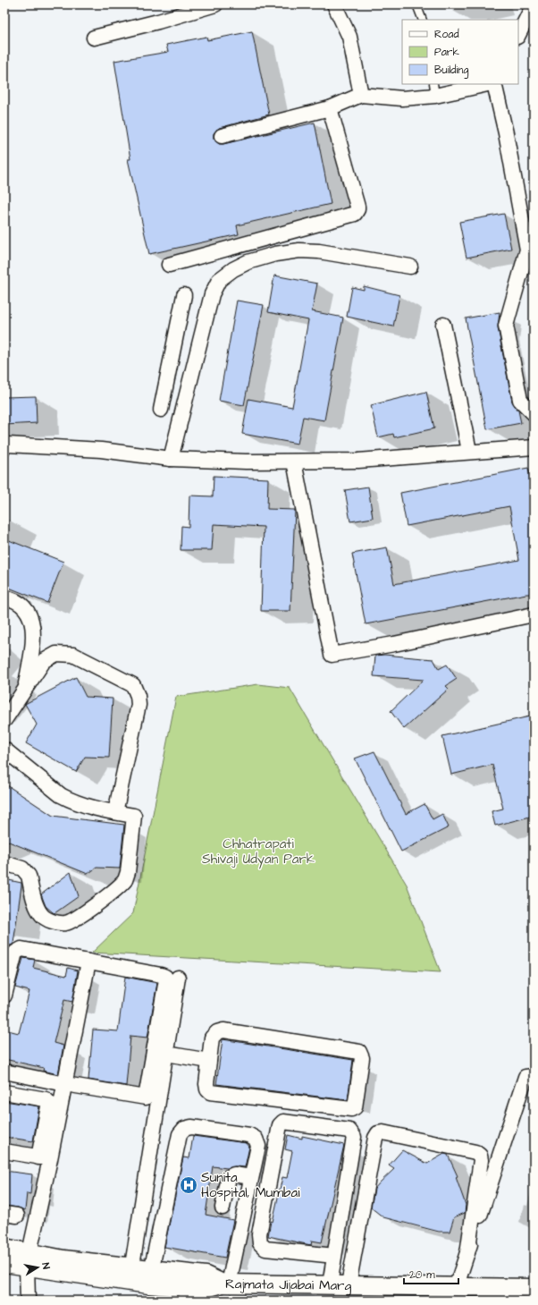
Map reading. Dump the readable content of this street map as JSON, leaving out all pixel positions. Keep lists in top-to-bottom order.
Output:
{
  "streets": {
    "street": ["Rajmata Jijabai Marg"]
  },
  "parks": ["Chhatrapati Shivaji Udyan Park"],
  "places": {
    "hospital": ["Sunita Hospital, Mumbai"]
  },
  "legend": ["Road", "Park", "Building"],
  "scale_bar": "20 m",
  "north": "right"
}
